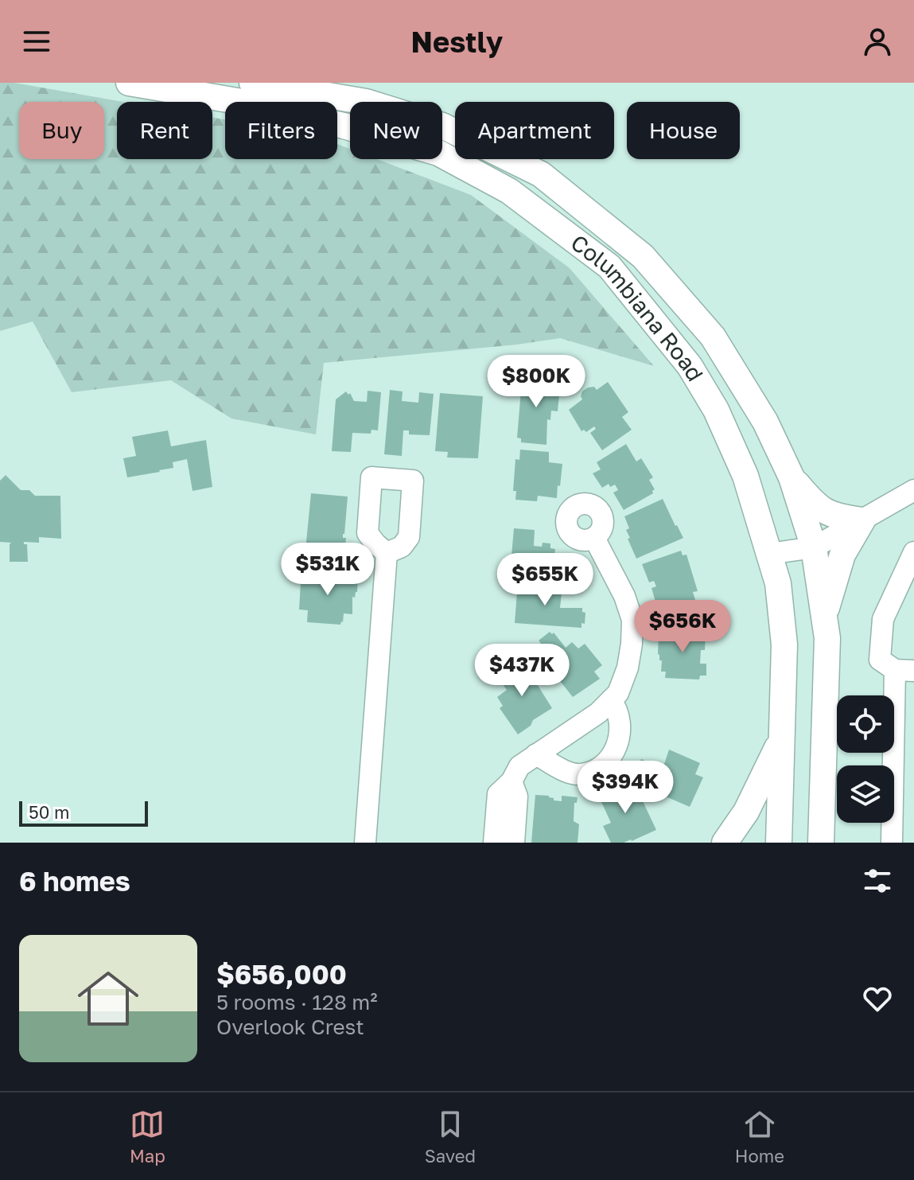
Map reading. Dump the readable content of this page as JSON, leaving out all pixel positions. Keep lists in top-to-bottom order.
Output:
{
  "streets": {
    "main road": ["Columbiana Road"]
  },
  "scale_bar": "50 m",
  "page": {
    "header": "Nestly",
    "chip": [
      "Buy",
      "Rent",
      "Filters",
      "New",
      "Apartment",
      "House"
    ],
    "price": [
      "$800K",
      "$531K",
      "$655K",
      "$656K",
      "$437K",
      "$394K"
    ],
    "scale": "50 m",
    "heading": "6 homes",
    "list": [
      {
        "name": "$656,000",
        "note": "5 rooms · 128 m² · Overlook Crest"
      }
    ],
    "tabs": ["Map", "Saved", "Home"]
  }
}
